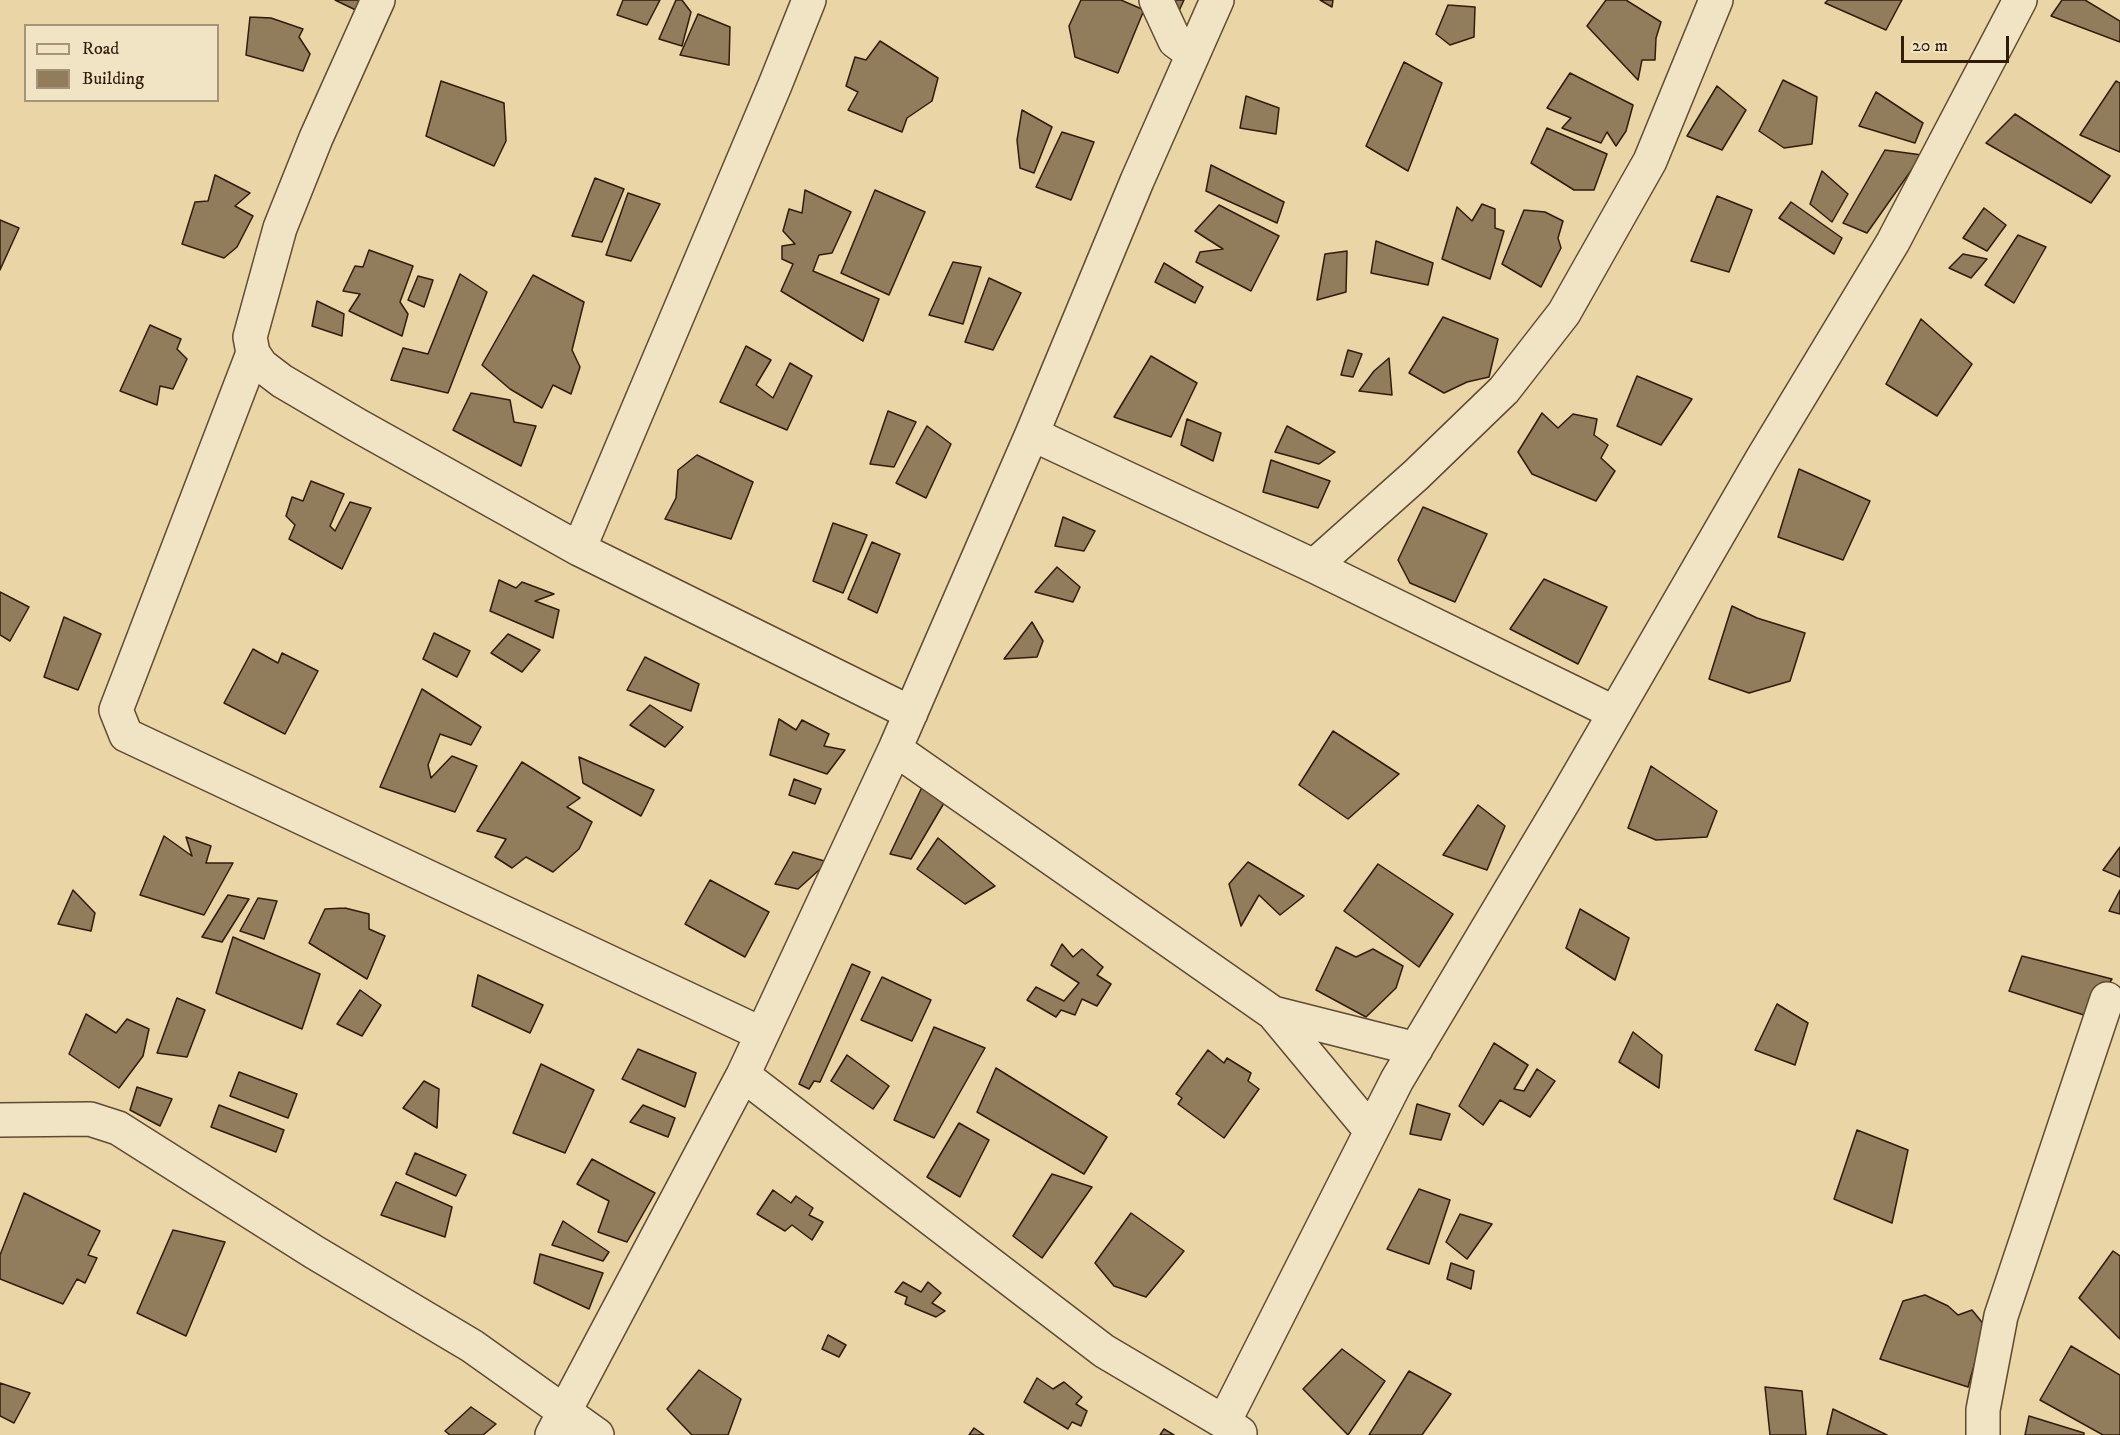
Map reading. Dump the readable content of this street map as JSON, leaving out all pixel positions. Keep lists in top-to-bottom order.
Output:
{
  "legend": ["Road", "Building"],
  "scale_bar": "20 m"
}
